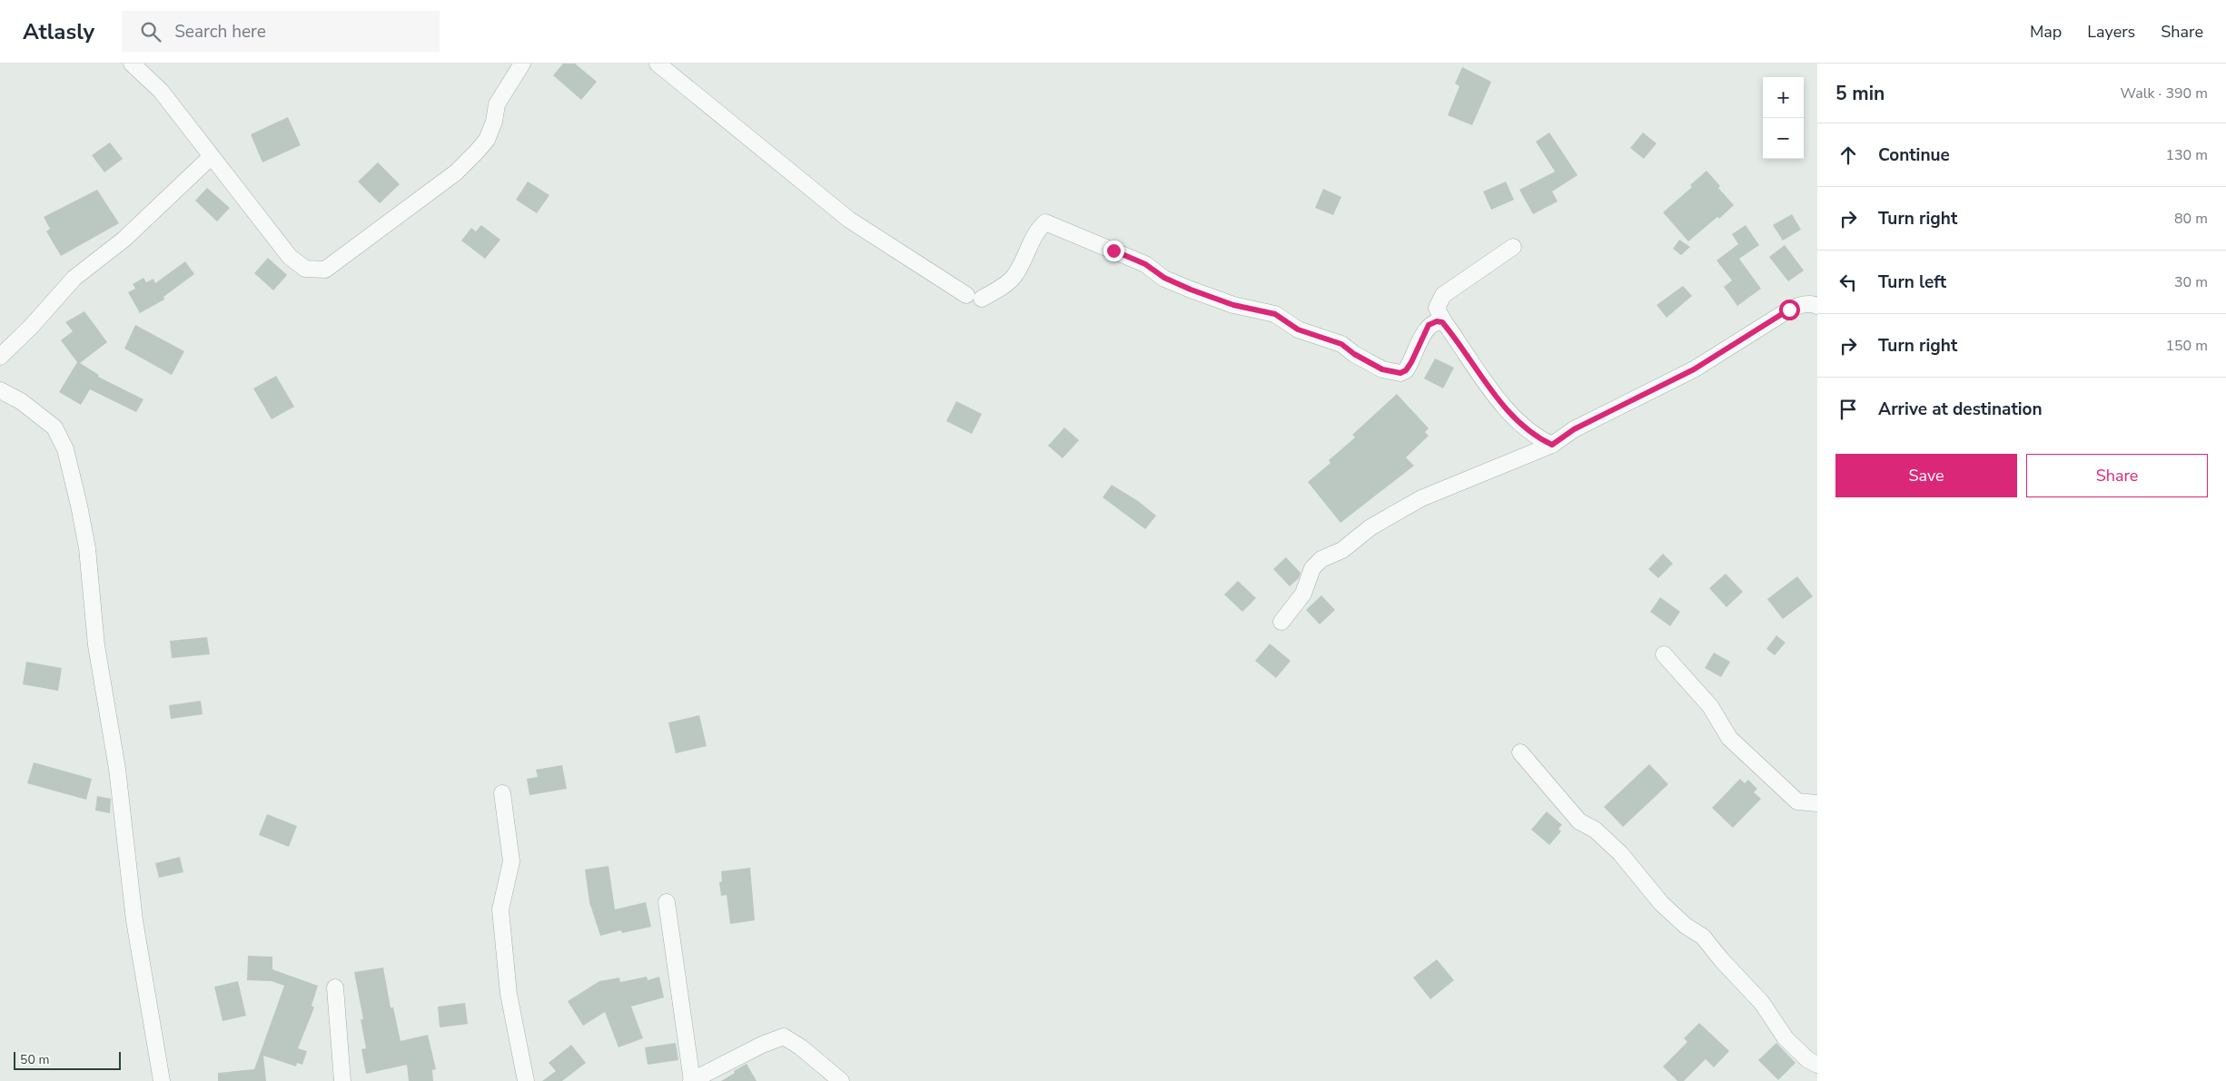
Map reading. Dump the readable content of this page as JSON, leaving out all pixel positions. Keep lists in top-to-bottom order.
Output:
{
  "scale_bar": "50 m",
  "page": {
    "header": "Atlasly",
    "search": "Search here",
    "nav": ["Map", "Layers", "Share"],
    "heading": ["5 min", "Walk · 390 m"],
    "map_buttons": ["+", "−"],
    "list": [
      ["Continue", "130 m"],
      ["Turn right", "80 m"],
      ["Turn left", "30 m"],
      ["Turn right", "150 m"],
      "Arrive at destination"
    ],
    "buttons": ["Save", "Share"],
    "scale": "50 m"
  }
}
